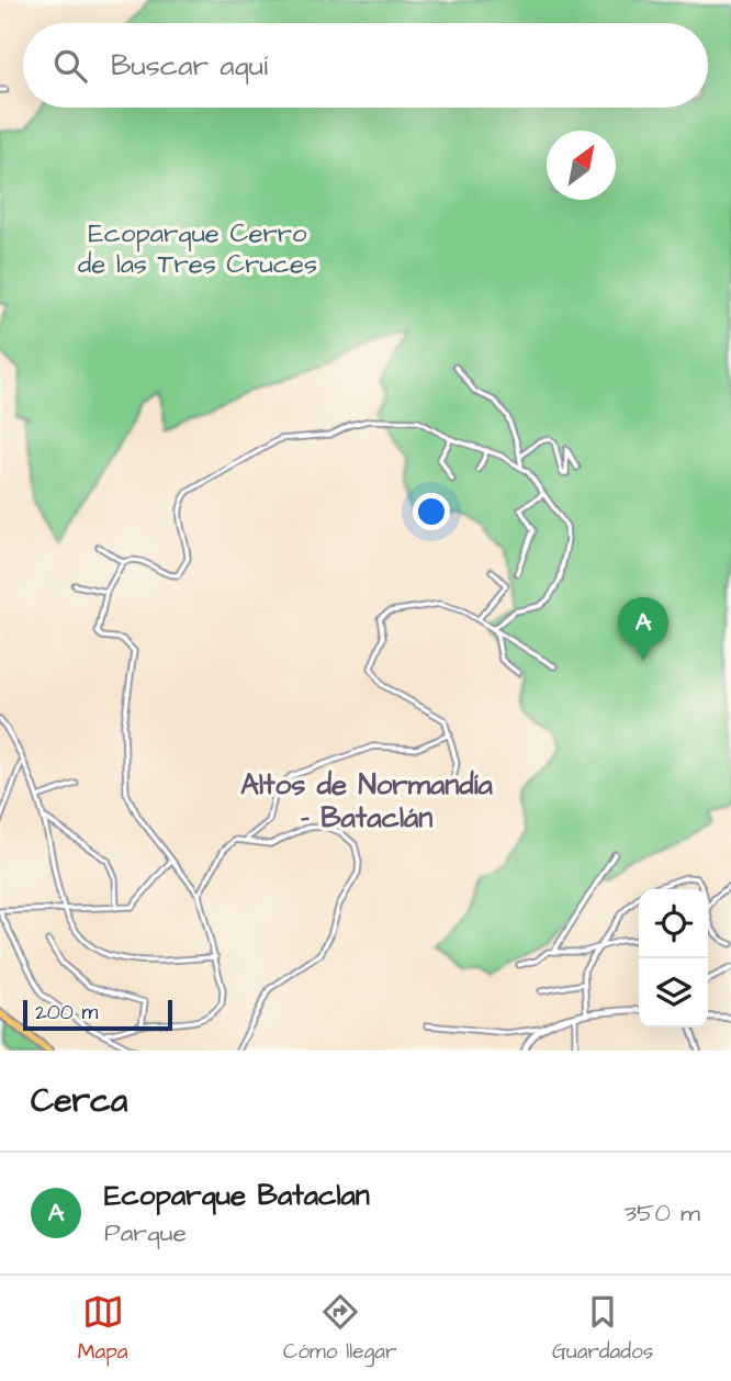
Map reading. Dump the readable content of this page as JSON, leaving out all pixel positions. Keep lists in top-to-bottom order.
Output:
{
  "districts": ["Altos de Normandía - Bataclán"],
  "parks": ["Ecoparque Cerro de las Tres Cruces"],
  "scale_bar": "200 m",
  "north": "top right",
  "page": {
    "search": "Buscar aquí",
    "pins": "A",
    "scale": "200 m",
    "heading": "Cerca",
    "list": [
      {
        "mark": "A",
        "name": "Ecoparque Bataclan",
        "note": "Parque",
        "value": "350 m"
      }
    ],
    "nav": ["Mapa", "Cómo llegar", "Guardados"]
  }
}
